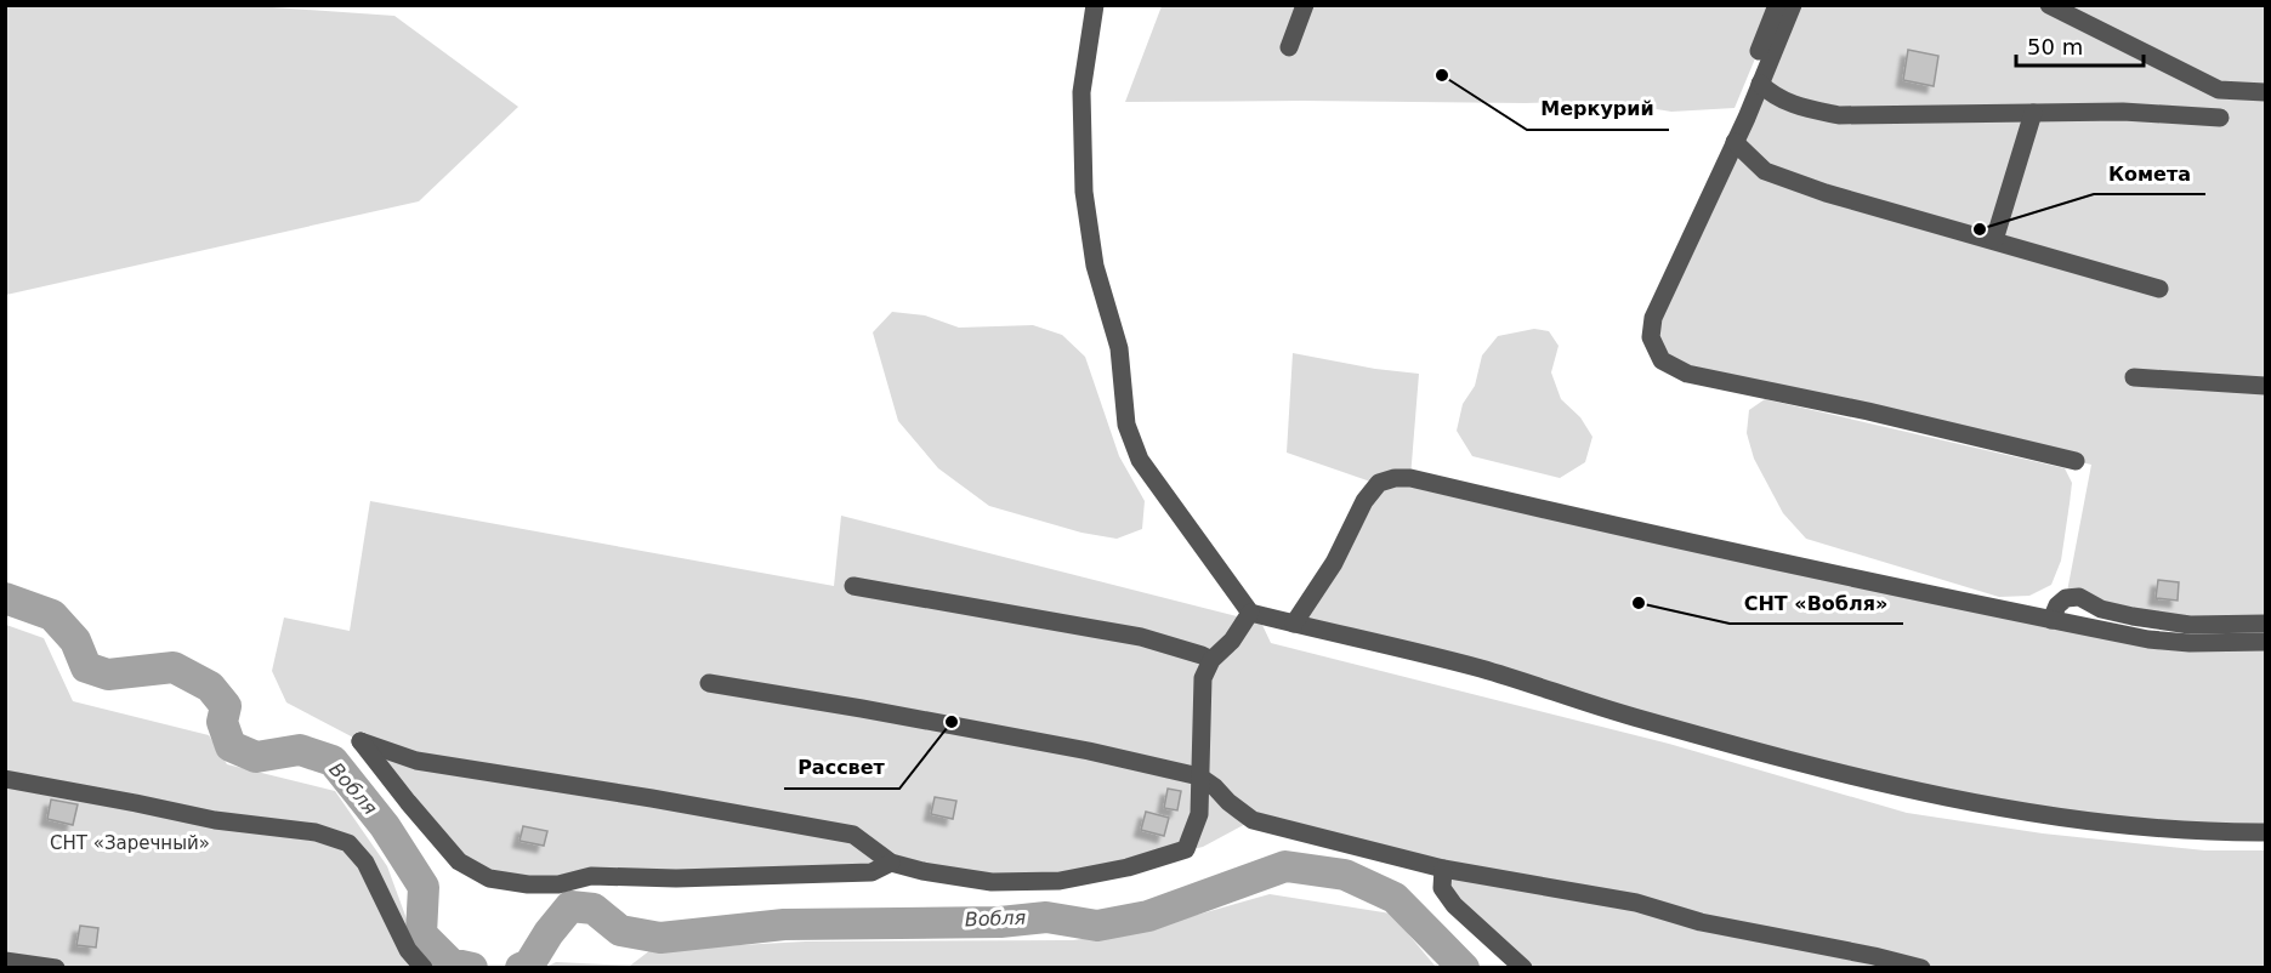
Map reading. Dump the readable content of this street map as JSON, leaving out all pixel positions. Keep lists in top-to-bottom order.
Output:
{
  "water": ["Вобля"],
  "parks": ["СНТ «Заречный»"],
  "places": [
    "Меркурий",
    "Комета",
    "СНТ «Вобля»",
    "Рассвет"
  ],
  "scale_bar": "50 m"
}
